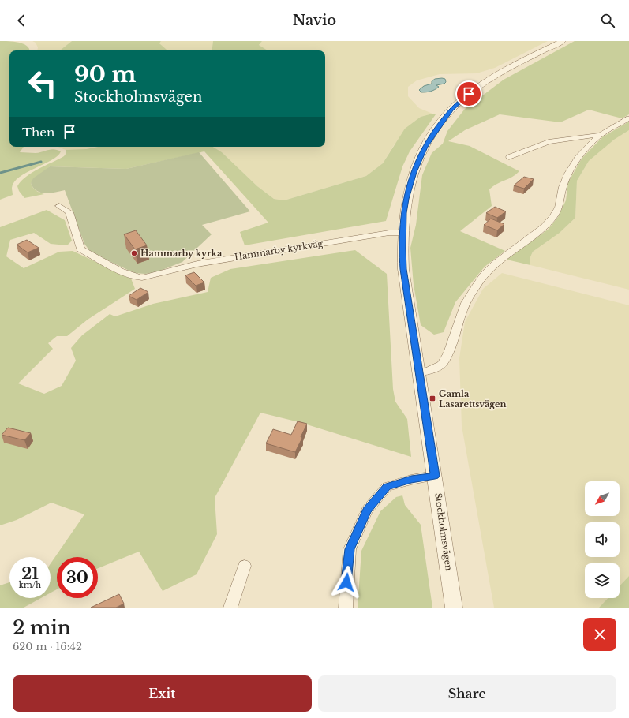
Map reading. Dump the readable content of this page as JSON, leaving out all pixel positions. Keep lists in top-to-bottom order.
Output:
{
  "streets": {
    "street": ["Hammarby kyrkväg", "Stockholmsvägen"]
  },
  "crossings": [
    ["Hammarby kyrkväg", "Stockholmsvägen"]
  ],
  "places": {
    "other": ["Hammarby kyrka"],
    "transit": ["Gamla Lasarettsvägen"]
  },
  "north": "bottom left",
  "page": {
    "header": "Navio",
    "turn": ["90 m", "Stockholmsvägen"],
    "then": "Then",
    "speed": "21 km/h",
    "limit": "30",
    "heading": ["2 min", "620 m · 16:42"],
    "buttons": ["Exit", "Share"]
  }
}
